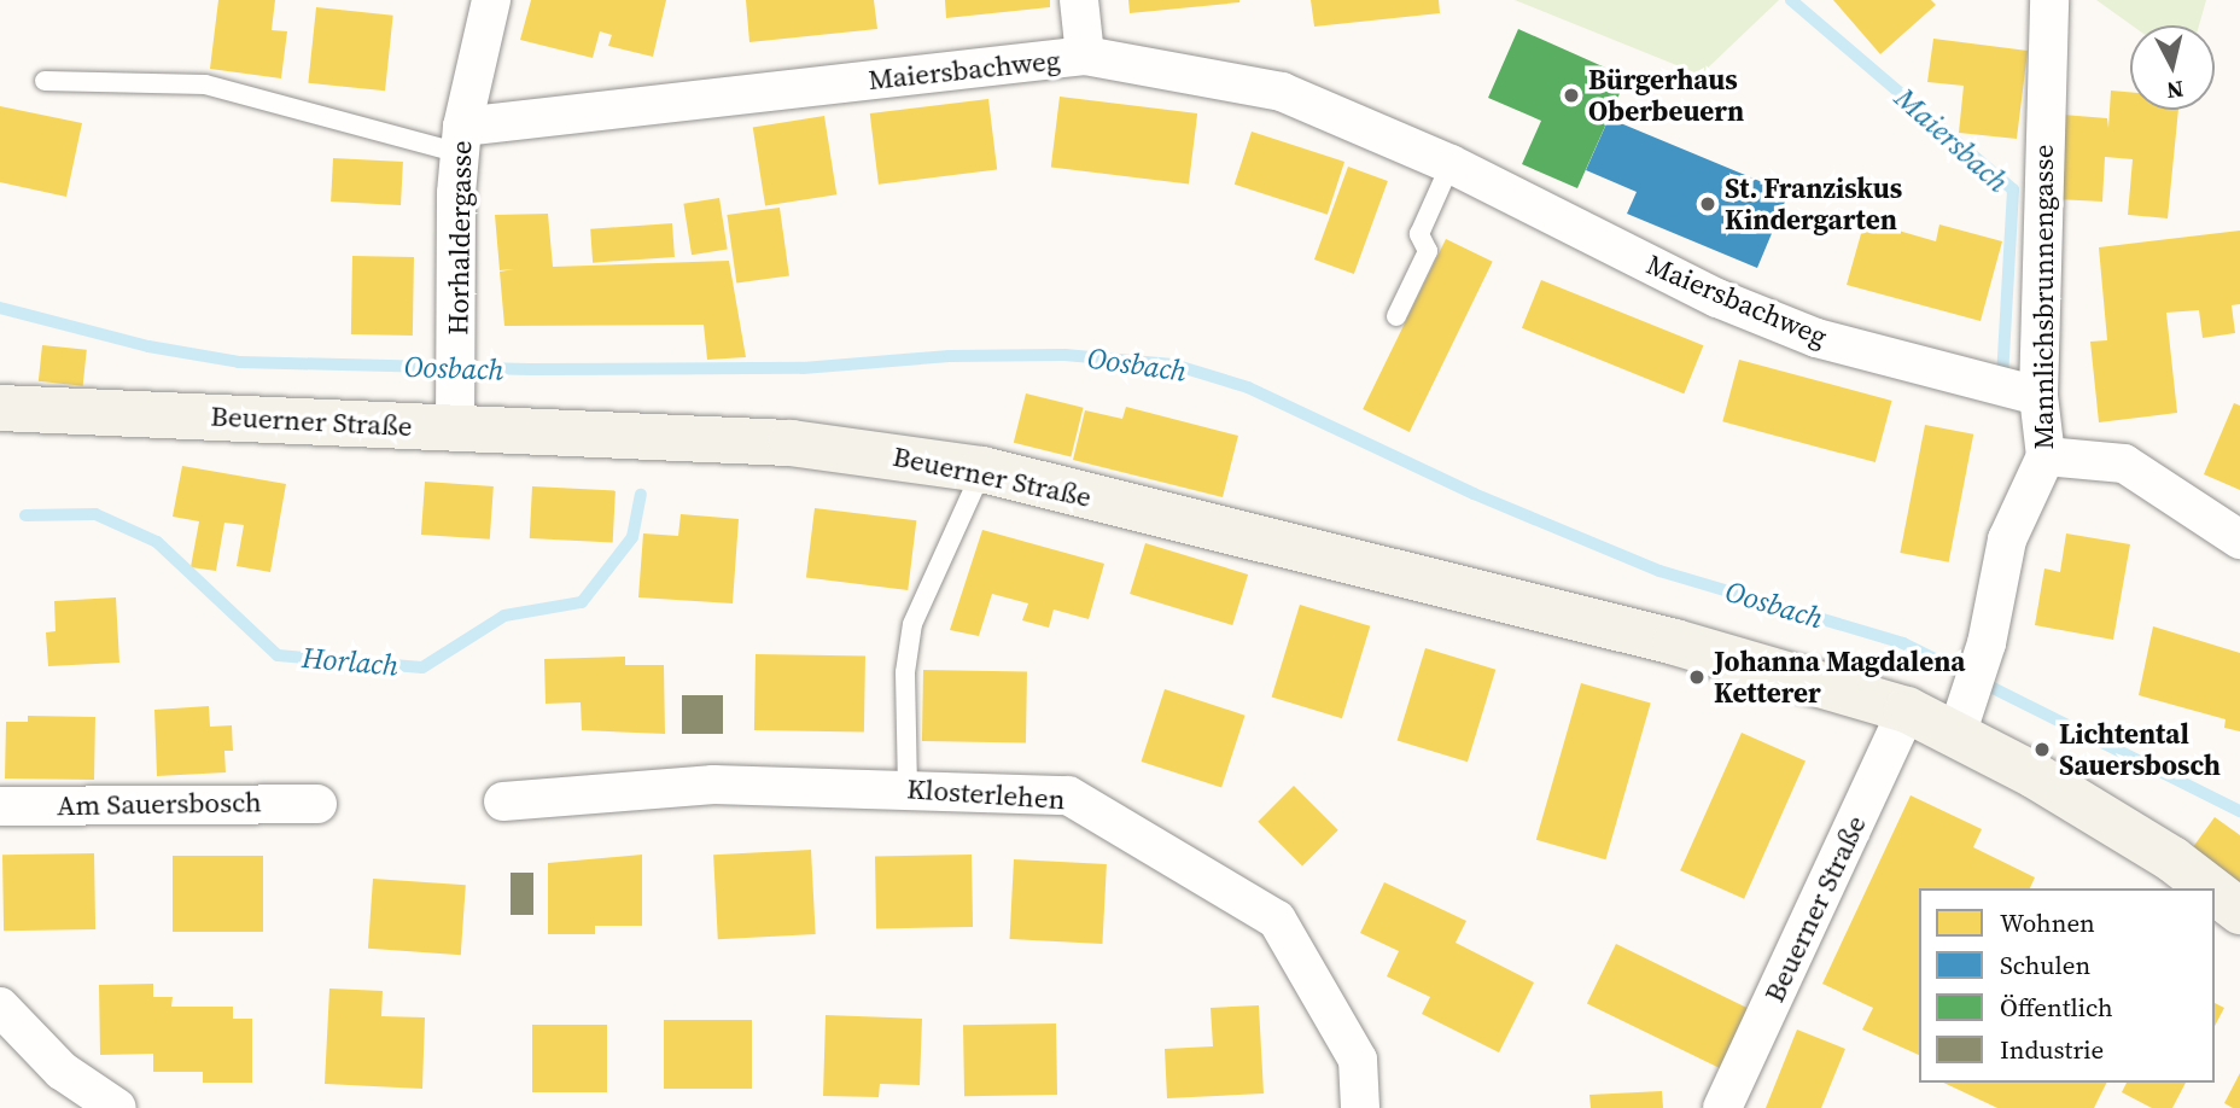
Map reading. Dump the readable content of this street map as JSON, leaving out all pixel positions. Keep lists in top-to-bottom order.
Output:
{
  "streets": {
    "main road": ["Beuerner Straße"],
    "street": [
      "Maiersbachweg",
      "Horhaldergasse",
      "Mannlichsbrunnengasse",
      "Klosterlehen",
      "Am Sauersbosch"
    ]
  },
  "crossings": [
    ["Maiersbachweg", "Horhaldergasse"],
    ["Maiersbachweg", "Mannlichsbrunnengasse"],
    ["Horhaldergasse", "Beuerner Straße"],
    ["Mannlichsbrunnengasse", "Beuerner Straße"]
  ],
  "water": ["Maiersbach", "Oosbach", "Horlach"],
  "places": [
    "Bürgerhaus Oberbeuern",
    "St. Franziskus Kindergarten",
    "Johanna Magdalena Ketterer",
    "Lichtental Sauersbosch"
  ],
  "legend": [
    "Wohnen",
    "Schulen",
    "Öffentlich",
    "Industrie"
  ],
  "north": "bottom"
}
